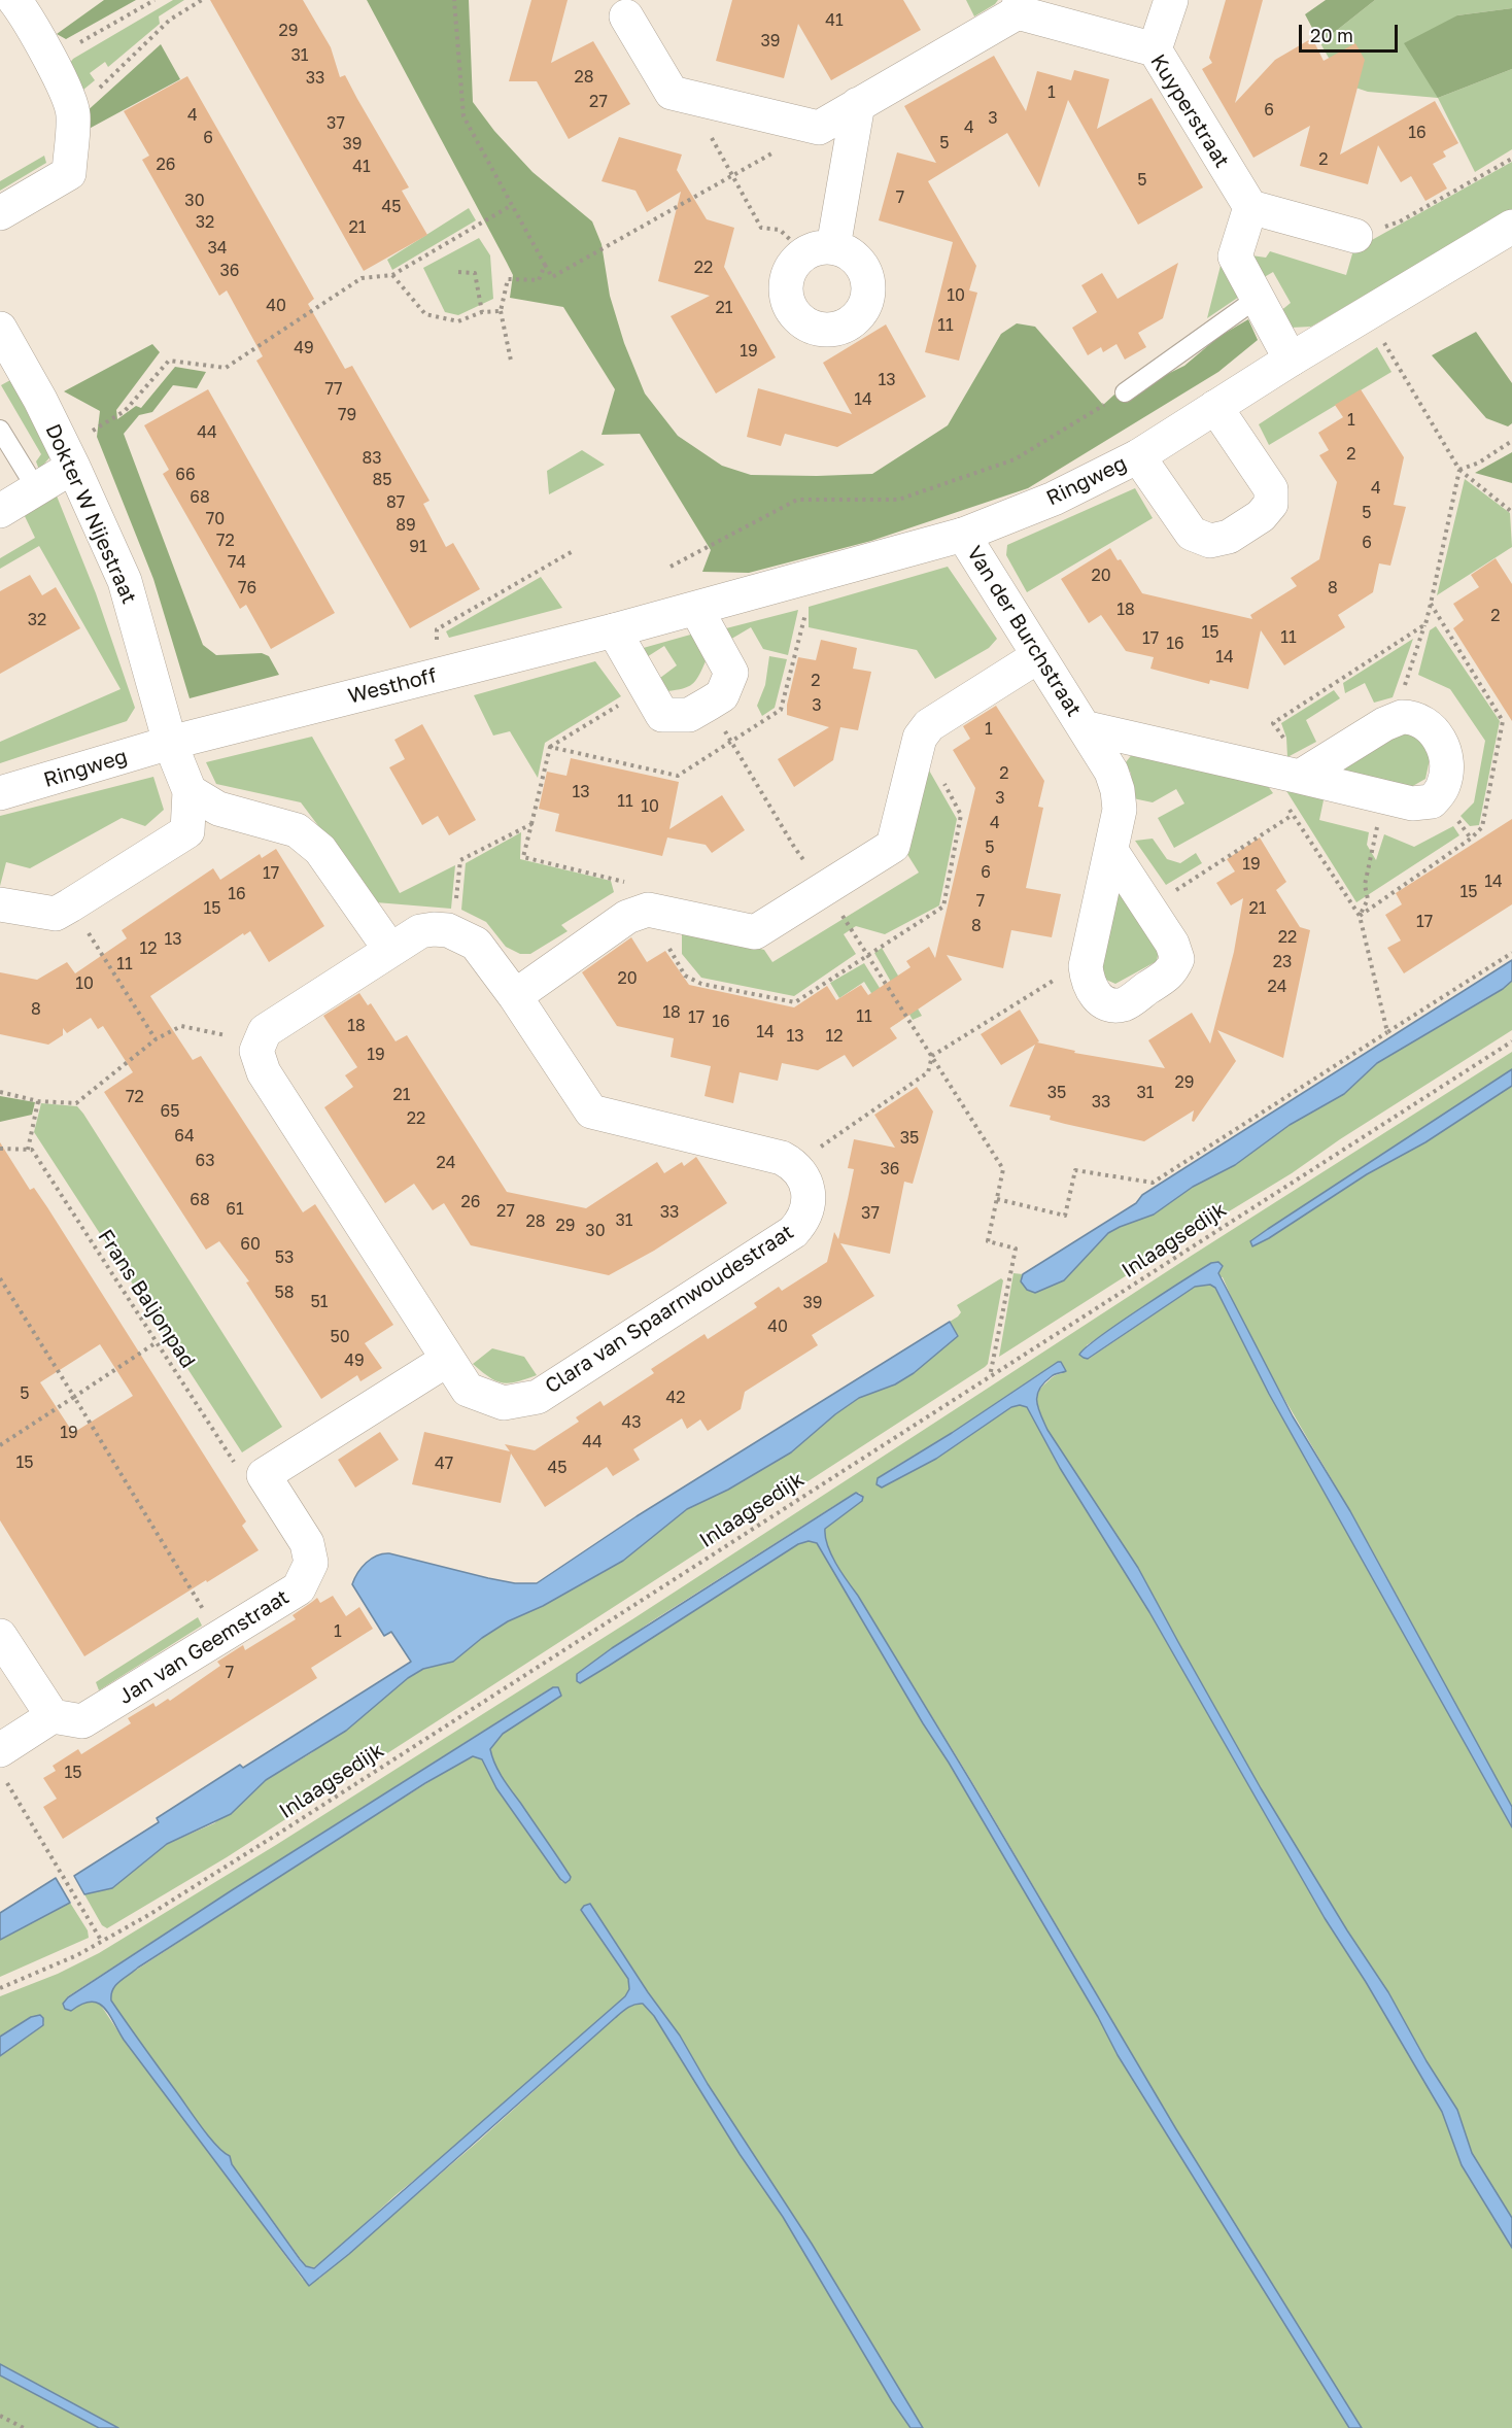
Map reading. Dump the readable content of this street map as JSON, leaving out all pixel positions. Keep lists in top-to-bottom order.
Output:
{
  "streets": {
    "street": [
      "Kuyperstraat",
      "Ringweg",
      "Dokter W Nijestraat",
      "Van der Burchstraat",
      "Westhoff",
      "Clara van Spaarnwoudestraat",
      "Jan van Geemstraat"
    ],
    "path": ["Inlaagsedijk", "Frans Baljonpad"]
  },
  "crossings": [
    ["Ringweg", "Dokter W Nijestraat"],
    ["Ringweg", "Van der Burchstraat"],
    ["Ringweg", "Westhoff"],
    ["Dokter W Nijestraat", "Westhoff"],
    ["Frans Baljonpad", "Jan van Geemstraat"]
  ],
  "house_numbers": [
    "41",
    "29",
    "39",
    "31",
    "28",
    "33",
    "1",
    "27",
    "6",
    "4",
    "3",
    "37",
    "4",
    "16",
    "6",
    "5",
    "39",
    "2",
    "26",
    "41",
    "5",
    "7",
    "30",
    "45",
    "32",
    "21",
    "34",
    "22",
    "36",
    "10",
    "40",
    "21",
    "11",
    "49",
    "19",
    "13",
    "77",
    "14",
    "79",
    "1",
    "44",
    "2",
    "83",
    "66",
    "85",
    "4",
    "68",
    "87",
    "5",
    "70",
    "89",
    "72",
    "6",
    "91",
    "74",
    "20",
    "76",
    "8",
    "18",
    "2",
    "32",
    "15",
    "11",
    "17",
    "16",
    "14",
    "2",
    "3",
    "1",
    "2",
    "13",
    "3",
    "11",
    "10",
    "4",
    "5",
    "19",
    "6",
    "17",
    "14",
    "15",
    "16",
    "7",
    "15",
    "21",
    "17",
    "8",
    "22",
    "13",
    "12",
    "23",
    "11",
    "20",
    "10",
    "24",
    "8",
    "18",
    "11",
    "17",
    "16",
    "18",
    "14",
    "13",
    "12",
    "19",
    "29",
    "35",
    "31",
    "21",
    "72",
    "33",
    "65",
    "22",
    "64",
    "35",
    "63",
    "24",
    "36",
    "68",
    "26",
    "61",
    "27",
    "33",
    "37",
    "31",
    "28",
    "29",
    "30",
    "60",
    "53",
    "58",
    "51",
    "39",
    "40",
    "50",
    "49",
    "5",
    "42",
    "43",
    "19",
    "44",
    "15",
    "47",
    "45",
    "1",
    "7",
    "15"
  ],
  "scale_bar": "20 m"
}
